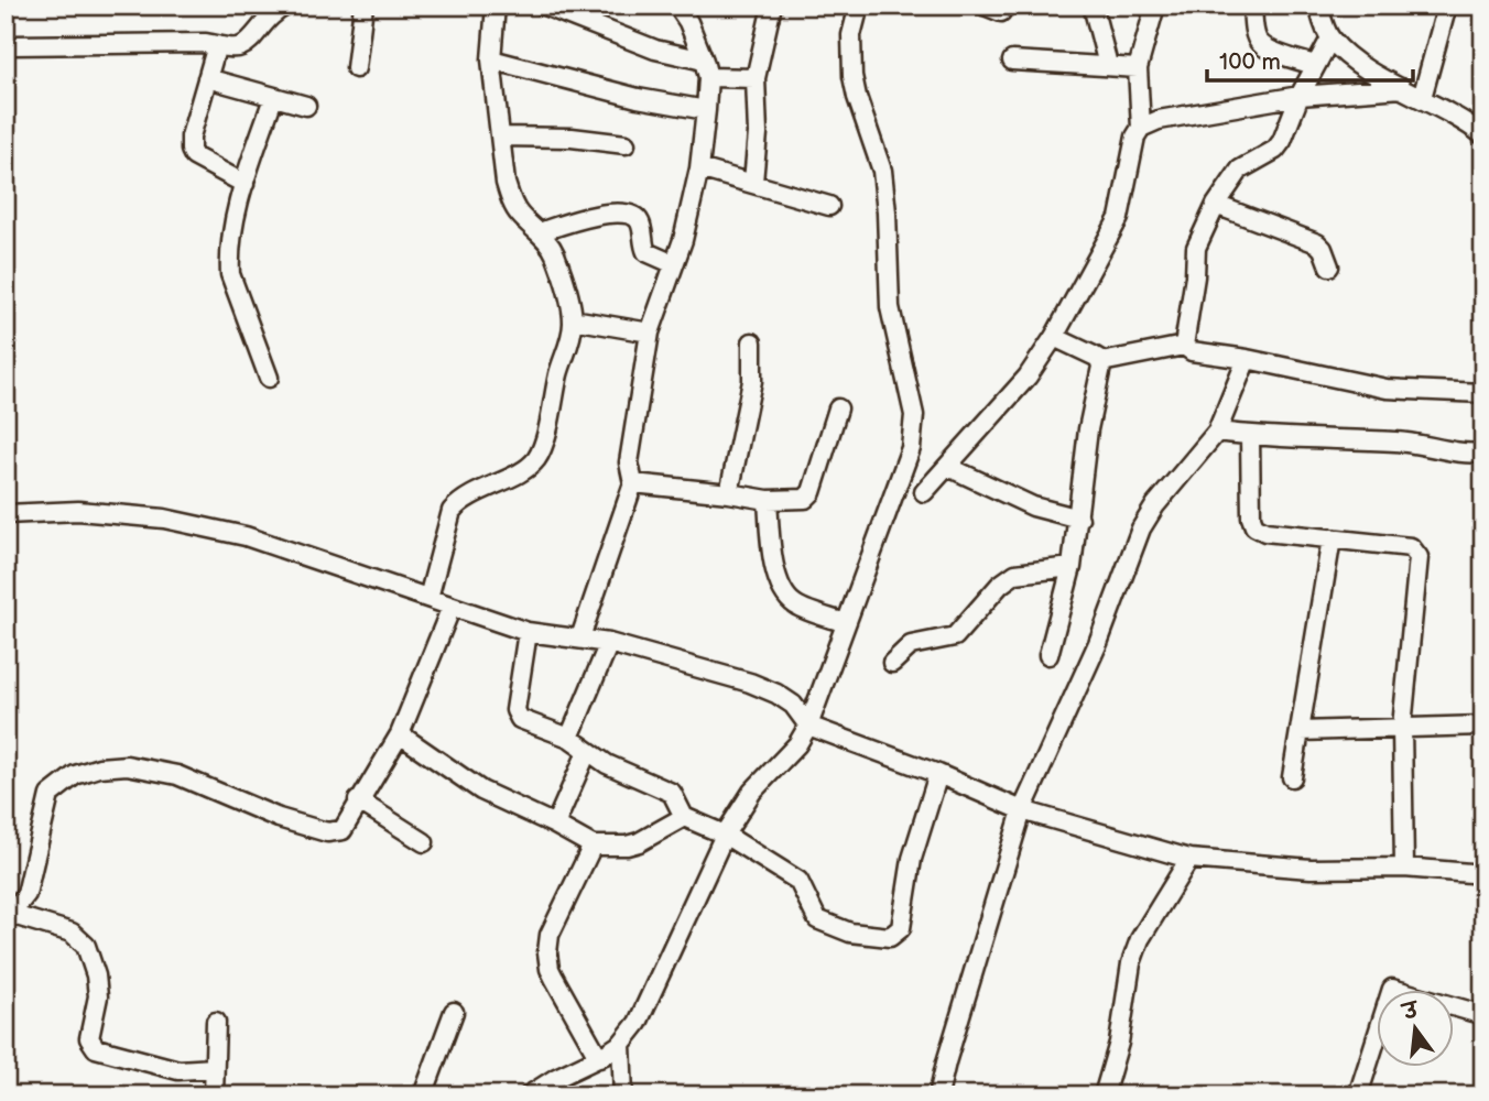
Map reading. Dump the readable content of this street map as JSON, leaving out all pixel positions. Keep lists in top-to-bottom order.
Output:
{
  "scale_bar": "100 m",
  "north": "top"
}
